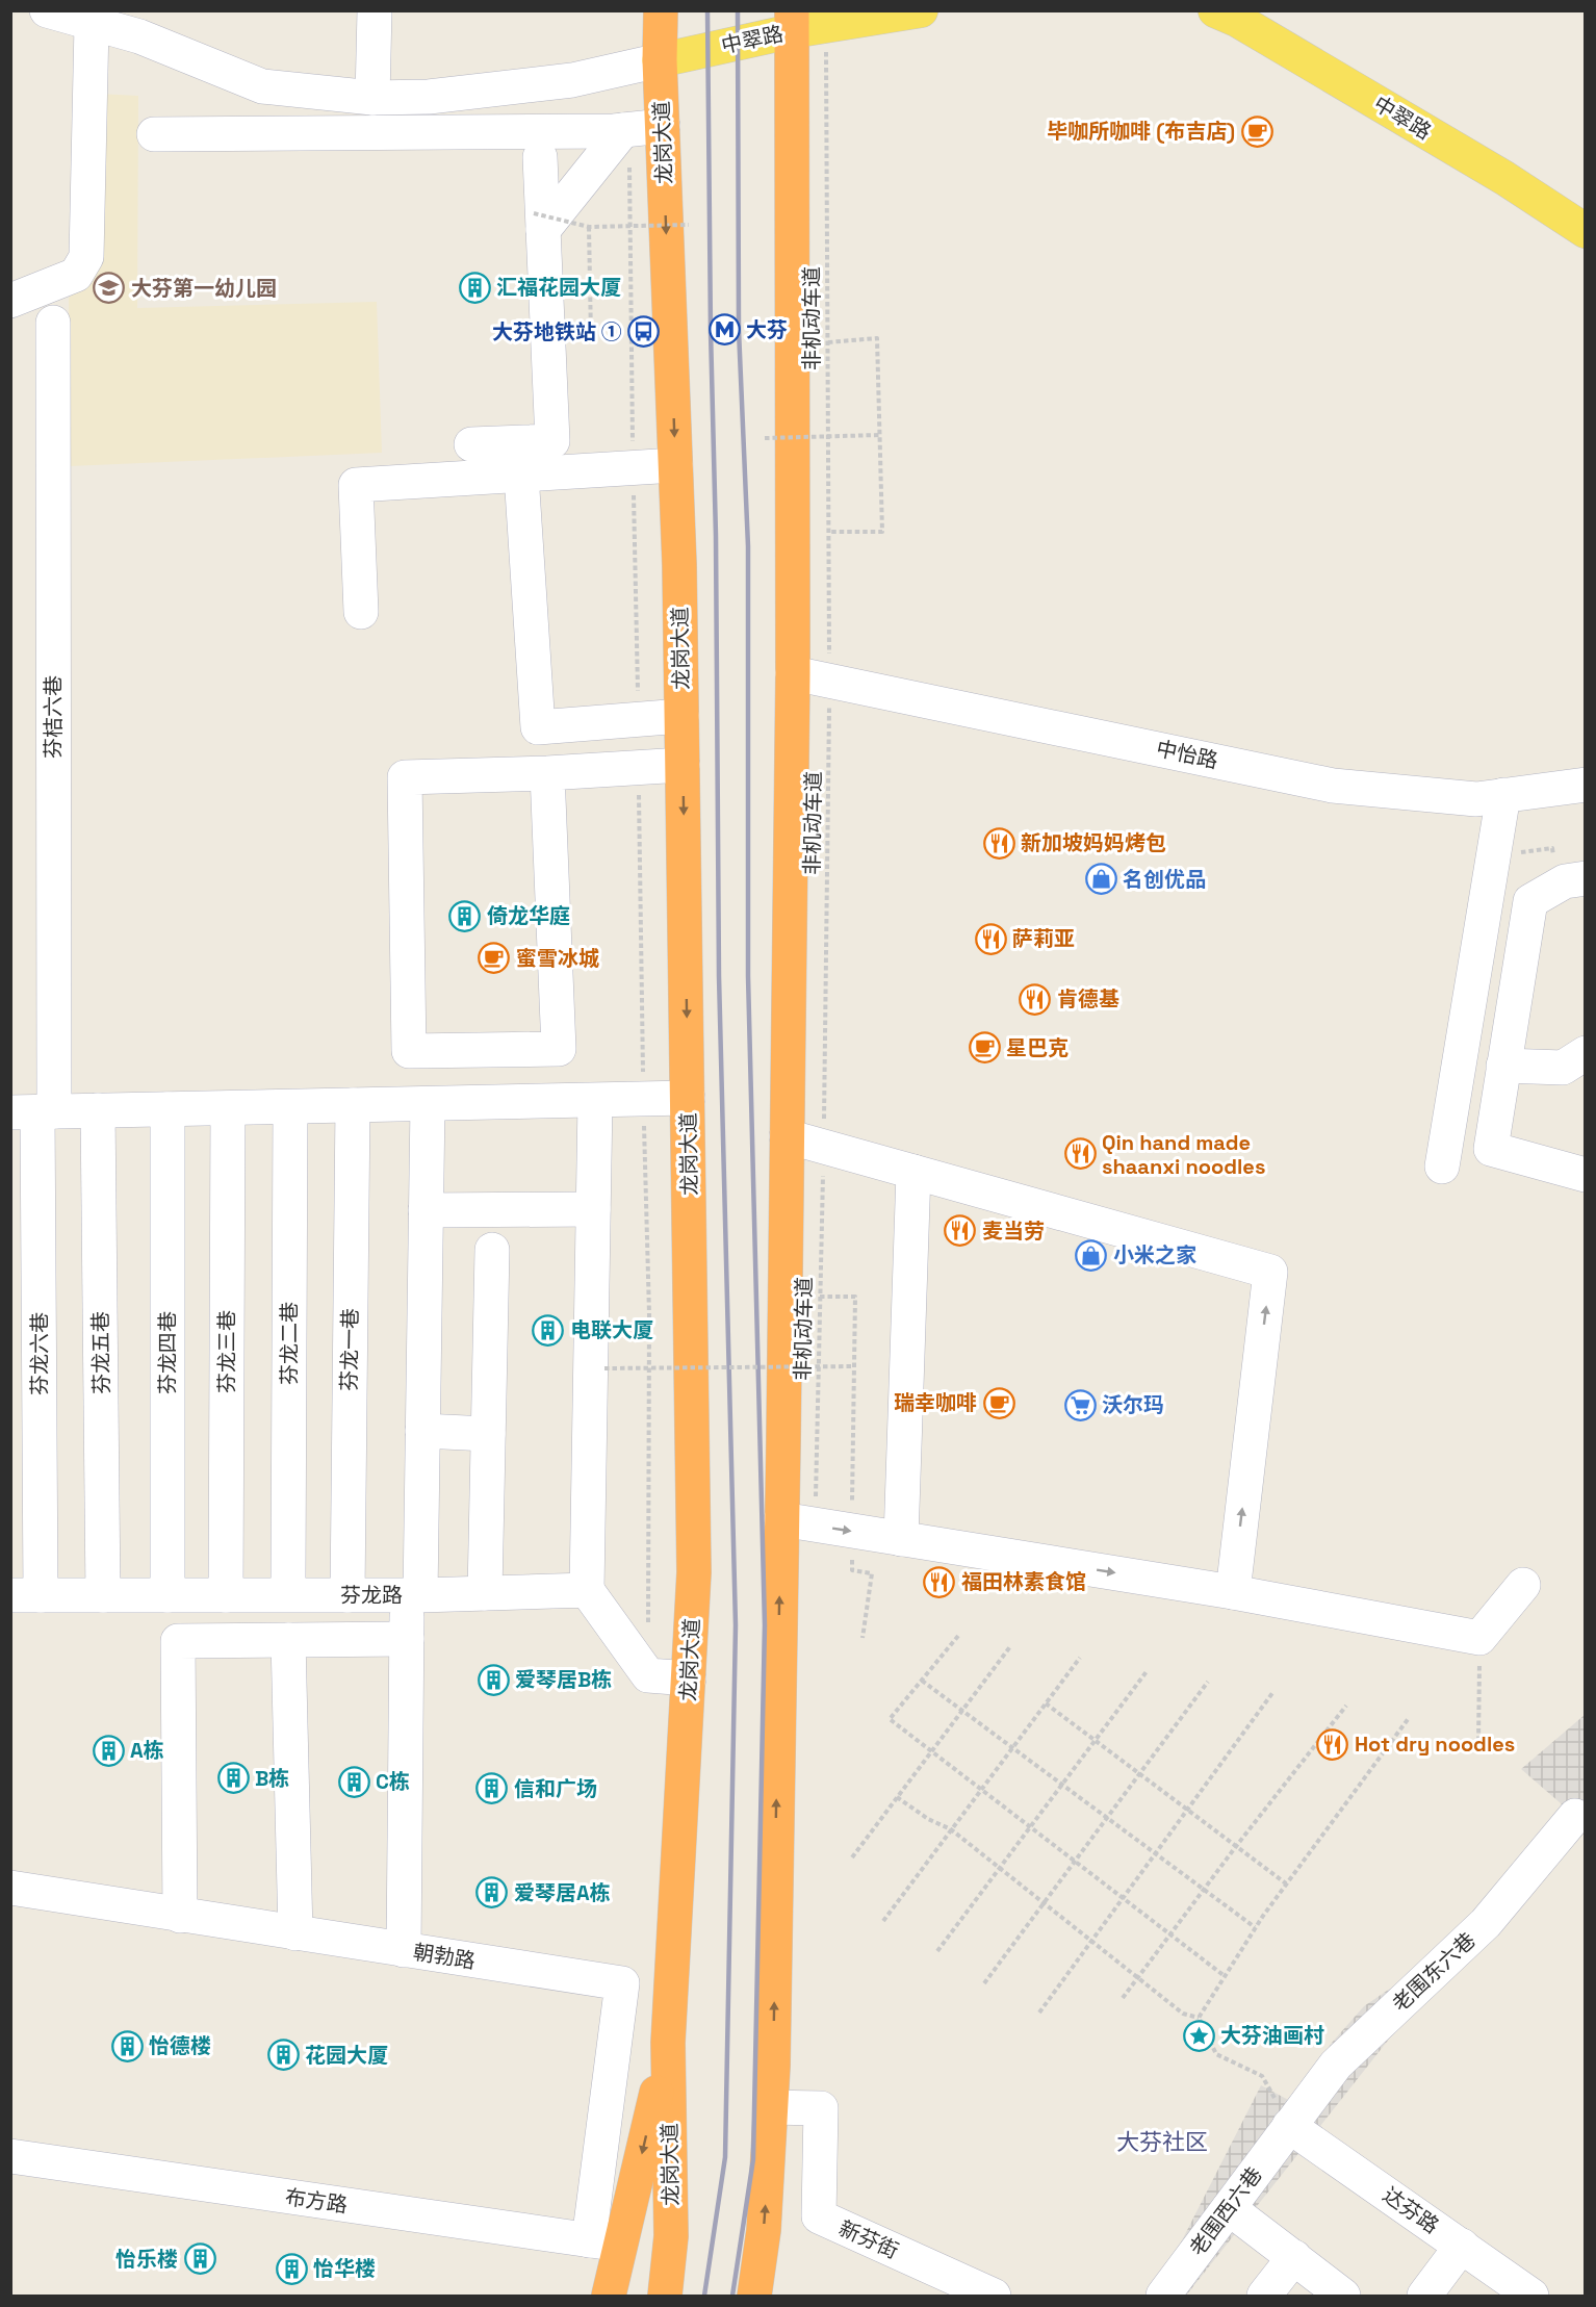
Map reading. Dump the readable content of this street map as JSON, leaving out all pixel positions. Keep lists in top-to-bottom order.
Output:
{
  "streets": {
    "highway": ["龙岗大道"],
    "main road": ["中翠路"],
    "street": [
      "芬桔六巷",
      "中怡路",
      "芬龙二巷",
      "芬龙一巷",
      "芬龙三巷",
      "芬龙五巷",
      "芬龙四巷",
      "芬龙六巷",
      "芬龙路",
      "朝勃路",
      "老围东六巷",
      "布方路",
      "达芬路",
      "老围西六巷",
      "新芬街"
    ],
    "path": ["非机动车道"]
  },
  "crossings": [
    ["中翠路", "龙岗大道"],
    ["中翠路", "非机动车道"],
    ["非机动车道", "中怡路"],
    ["芬桔六巷", "芬龙六巷"],
    ["芬龙一巷", "芬龙路"],
    ["芬龙三巷", "芬龙路"],
    ["芬龙五巷", "芬龙路"],
    ["芬龙四巷", "芬龙路"],
    ["芬龙六巷", "芬龙路"],
    ["朝勃路", "布方路"],
    ["老围东六巷", "达芬路"],
    ["老围东六巷", "老围西六巷"],
    ["达芬路", "老围西六巷"]
  ],
  "districts": ["大芬社区"],
  "places": {
    "cafe": [
      "毕咖所咖啡 (布吉店)",
      "蜜雪冰城",
      "星巴克",
      "瑞幸咖啡"
    ],
    "building": [
      "汇福花园大厦",
      "倚龙华庭",
      "电联大厦",
      "爱琴居B栋",
      "A栋",
      "B栋",
      "C栋",
      "信和广场",
      "爱琴居A栋",
      "怡德楼",
      "花园大厦",
      "怡乐楼",
      "怡华楼"
    ],
    "school or university": ["大芬第一幼儿园"],
    "metro station": ["大芬"],
    "bus stop": ["大芬地铁站 ①"],
    "restaurant": [
      "新加坡妈妈烤包",
      "萨莉亚",
      "肯德基",
      "Qin hand made shaanxi noodles",
      "麦当劳",
      "福田林素食馆",
      "Hot dry noodles"
    ],
    "shop": ["名创优品", "小米之家"],
    "supermarket": ["沃尔玛"],
    "place": ["大芬油画村"]
  }
}
